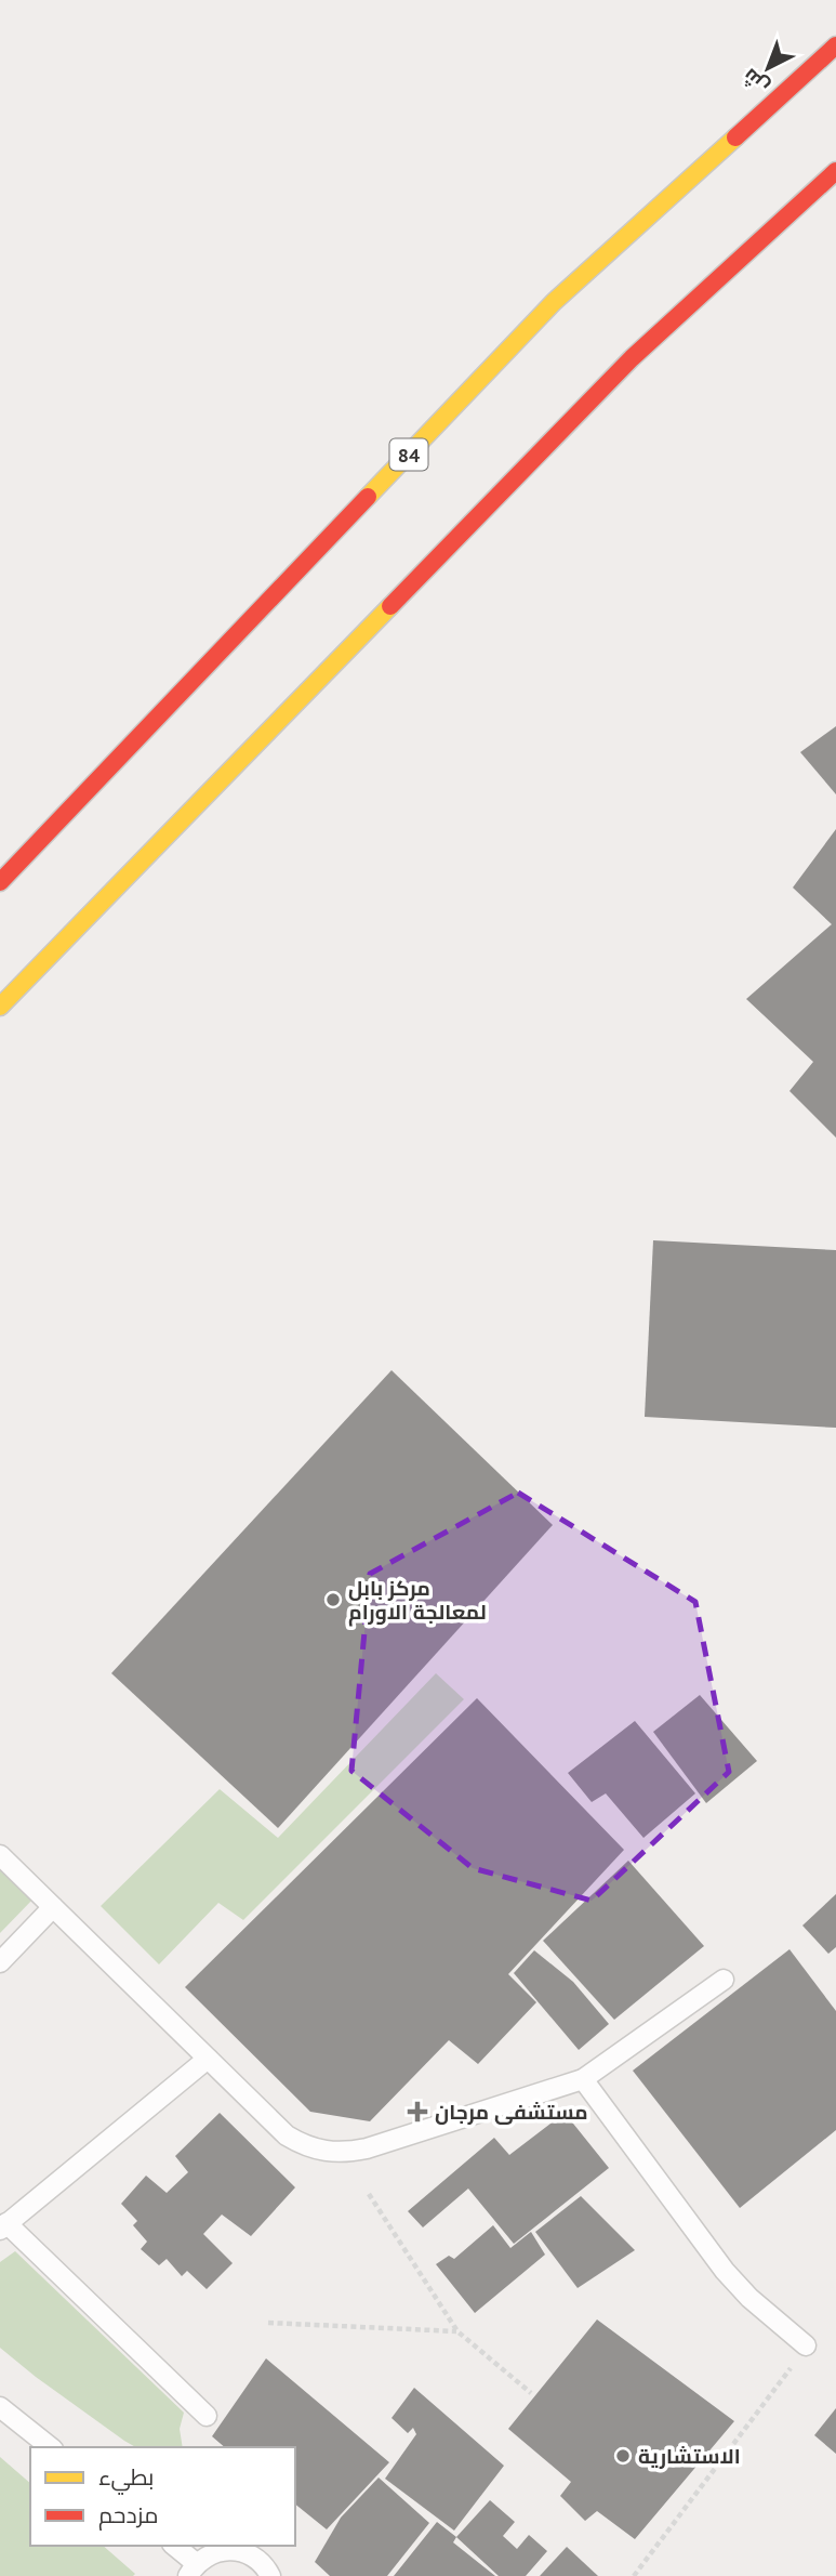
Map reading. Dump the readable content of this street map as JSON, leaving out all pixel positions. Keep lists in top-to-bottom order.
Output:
{
  "streets": {
    "main road": ["84"]
  },
  "places": {
    "other": ["مركز بابل لمعالجة الاورام", "الاستشارية"],
    "health": ["مستشفى مرجان"]
  },
  "legend": ["بطيء", "مزدحم"],
  "north": "bottom left"
}
